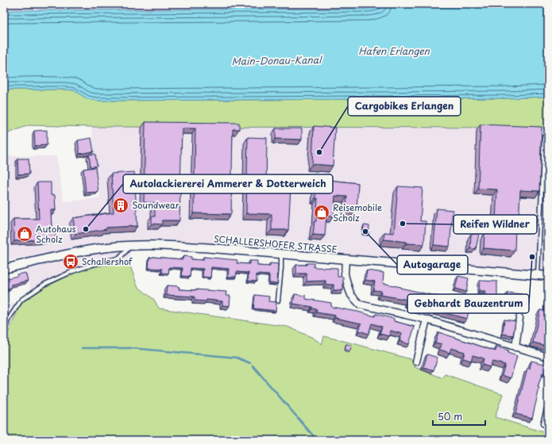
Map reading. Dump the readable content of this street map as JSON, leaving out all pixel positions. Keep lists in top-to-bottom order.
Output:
{
  "streets": {
    "street": ["SCHALLERSHOFER STRASSE"]
  },
  "water": ["Hafen Erlangen", "Main-Donau-Kanal"],
  "places": {
    "other": [
      "Cargobikes Erlangen",
      "Reifen Wildner",
      "Autolackiererei Ammerer & Dotterweich",
      "Autogarage",
      "Gebhardt Bauzentrum"
    ],
    "building": ["Soundwear"],
    "shop": ["Reisemobile Scholz", "Autohaus Scholz"],
    "bus stop": ["Schallershof"]
  },
  "scale_bar": "50 m"
}
